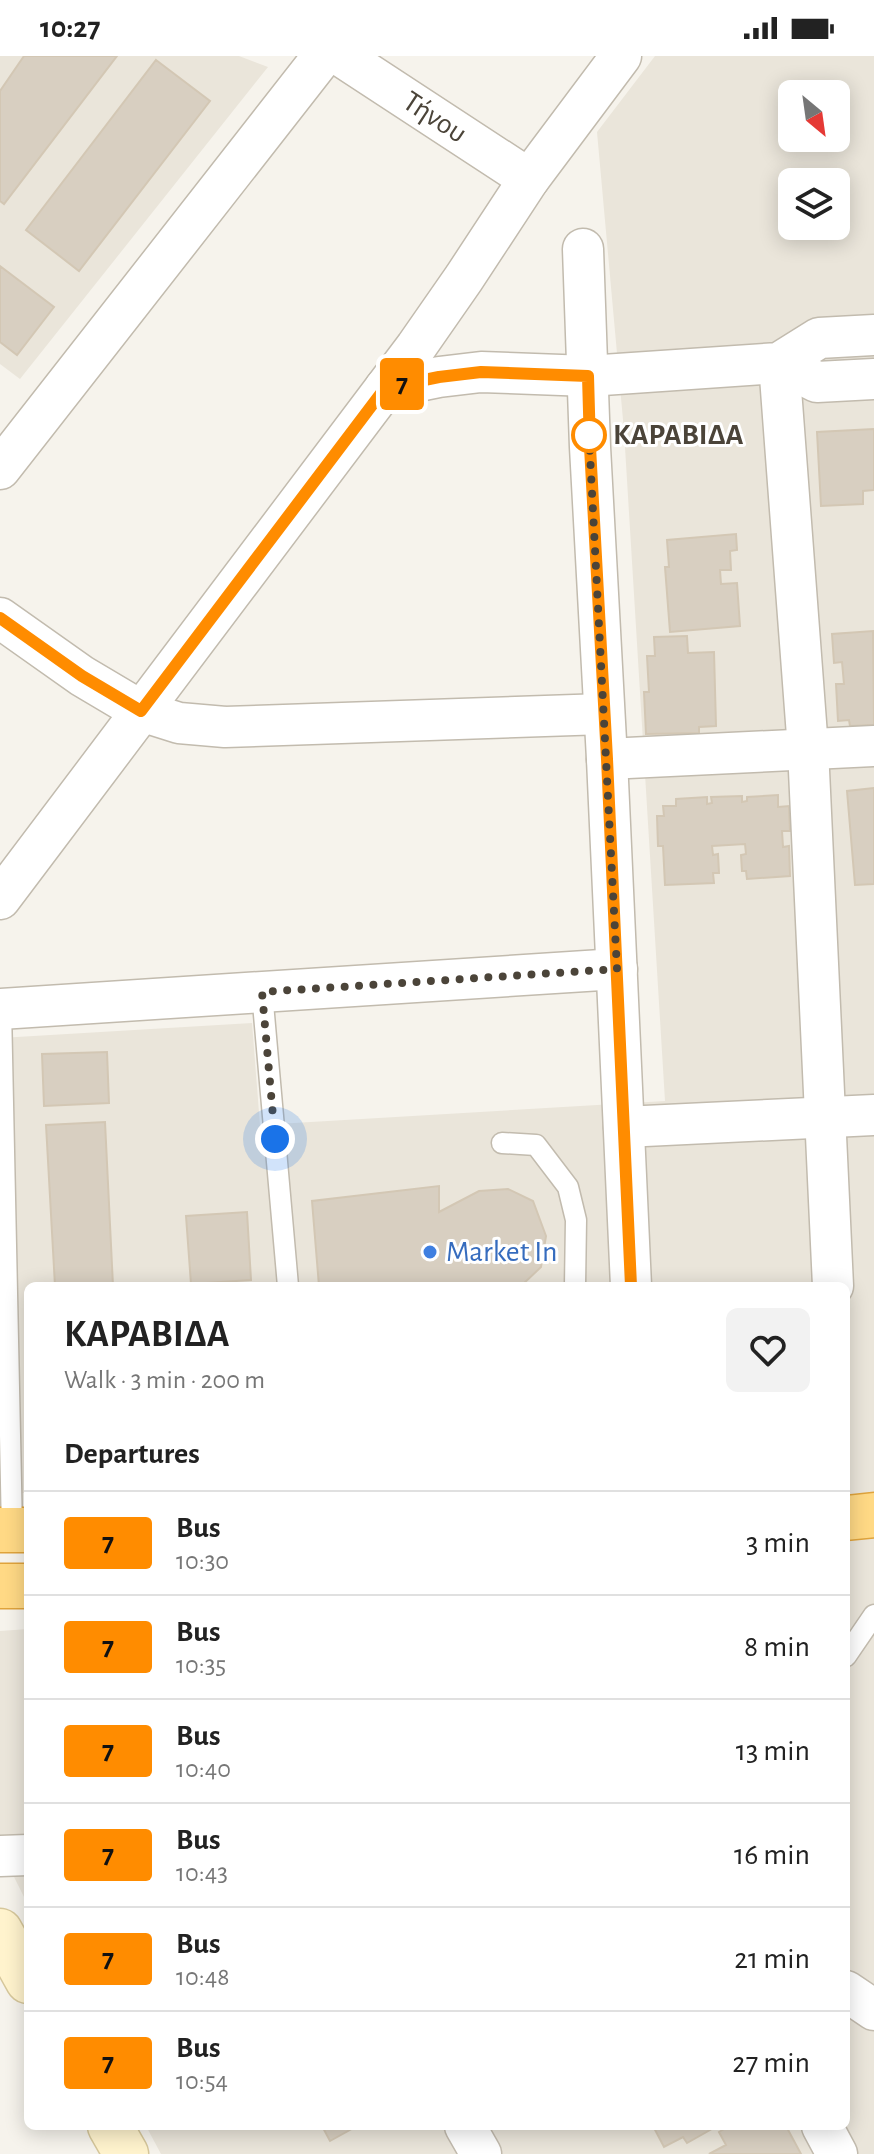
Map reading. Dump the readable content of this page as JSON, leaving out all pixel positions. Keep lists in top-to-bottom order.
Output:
{
  "streets": {
    "street": ["Τήνου"]
  },
  "places": ["ΚΑΡΑΒΙΔΑ", "Market In"],
  "lines": ["bus line 7"],
  "north": "bottom right",
  "page": {
    "status": "10:27",
    "on_map": "7",
    "heading": [
      ["ΚΑΡΑΒΙΔΑ", "Walk · 3 min · 200 m"],
      "Departures"
    ],
    "list": [
      {
        "mark": "7",
        "name": "Bus",
        "note": "10:30",
        "value": "3 min"
      },
      {
        "mark": "7",
        "name": "Bus",
        "note": "10:35",
        "value": "8 min"
      },
      {
        "mark": "7",
        "name": "Bus",
        "note": "10:40",
        "value": "13 min"
      },
      {
        "mark": "7",
        "name": "Bus",
        "note": "10:43",
        "value": "16 min"
      },
      {
        "mark": "7",
        "name": "Bus",
        "note": "10:48",
        "value": "21 min"
      },
      {
        "mark": "7",
        "name": "Bus",
        "note": "10:54",
        "value": "27 min"
      }
    ]
  }
}
